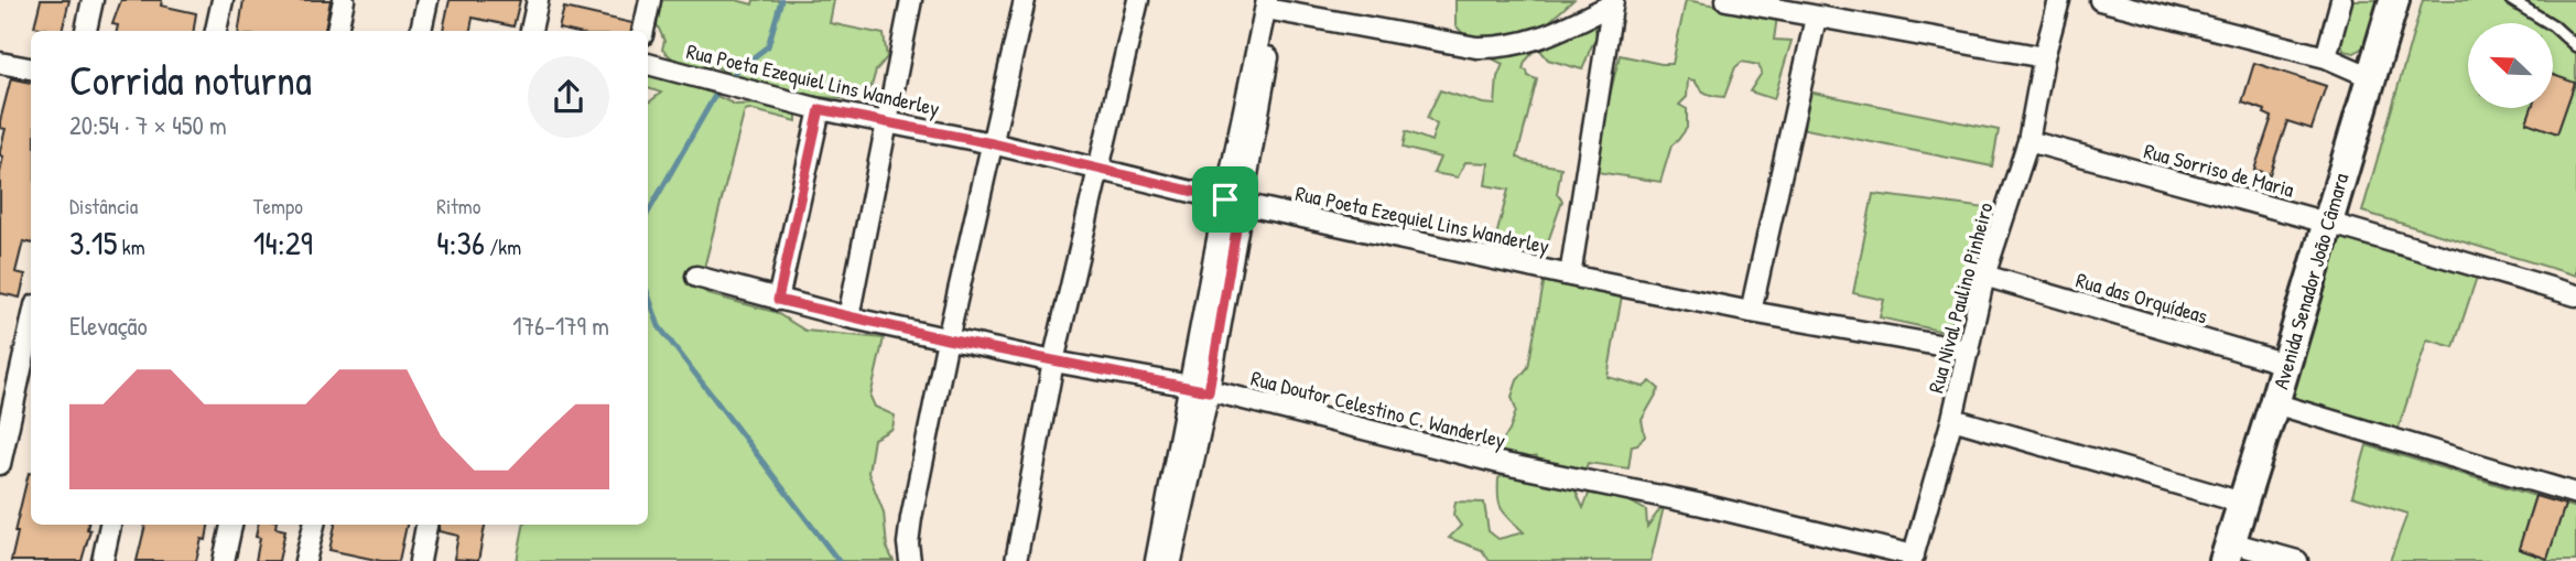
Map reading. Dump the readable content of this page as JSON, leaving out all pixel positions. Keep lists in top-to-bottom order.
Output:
{
  "streets": {
    "main road": ["Avenida Senador João Câmara"],
    "street": [
      "Rua Poeta Ezequiel Lins Wanderley",
      "Rua Sorriso de Maria",
      "Rua Nival Paulino Pinheiro",
      "Rua das Orquídeas",
      "Rua Doutor Celestino C. Wanderley"
    ]
  },
  "crossings": [
    ["Rua Poeta Ezequiel Lins Wanderley", "Rua Nival Paulino Pinheiro"],
    ["Rua Sorriso de Maria", "Avenida Senador João Câmara"],
    ["Rua Sorriso de Maria", "Rua Nival Paulino Pinheiro"],
    ["Avenida Senador João Câmara", "Rua das Orquídeas"],
    ["Rua Nival Paulino Pinheiro", "Rua das Orquídeas"],
    ["Rua Nival Paulino Pinheiro", "Rua Doutor Celestino C. Wanderley"]
  ],
  "north": "top left",
  "page": {
    "heading": ["Corrida noturna", "20:54 · 7 × 450 m"],
    "stats": [
      ["Distância", "3.15 km"],
      ["Tempo", "14:29"],
      ["Ritmo", "4:36 /km"]
    ],
    "chart": ["Elevação", "176–179 m"]
  }
}
